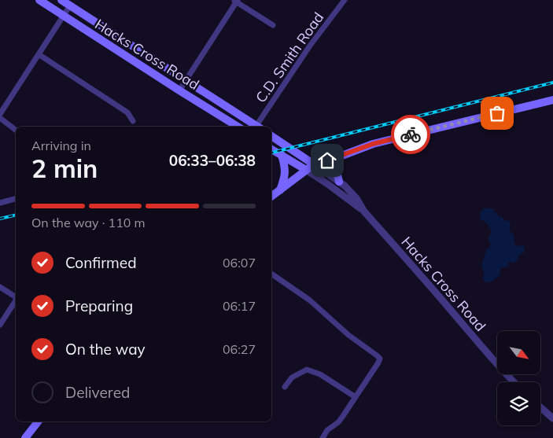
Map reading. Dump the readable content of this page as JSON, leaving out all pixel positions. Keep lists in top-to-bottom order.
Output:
{
  "streets": {
    "main road": ["Hacks Cross Road"],
    "street": ["C.D. Smith Road"]
  },
  "north": "bottom right",
  "page": {
    "heading": ["2 min", "Arriving in", "06:33–06:38"],
    "bar": "On the way · 110 m",
    "list": [
      ["Confirmed", "06:07"],
      ["Preparing", "06:17"],
      ["On the way", "06:27"],
      "Delivered"
    ]
  }
}
